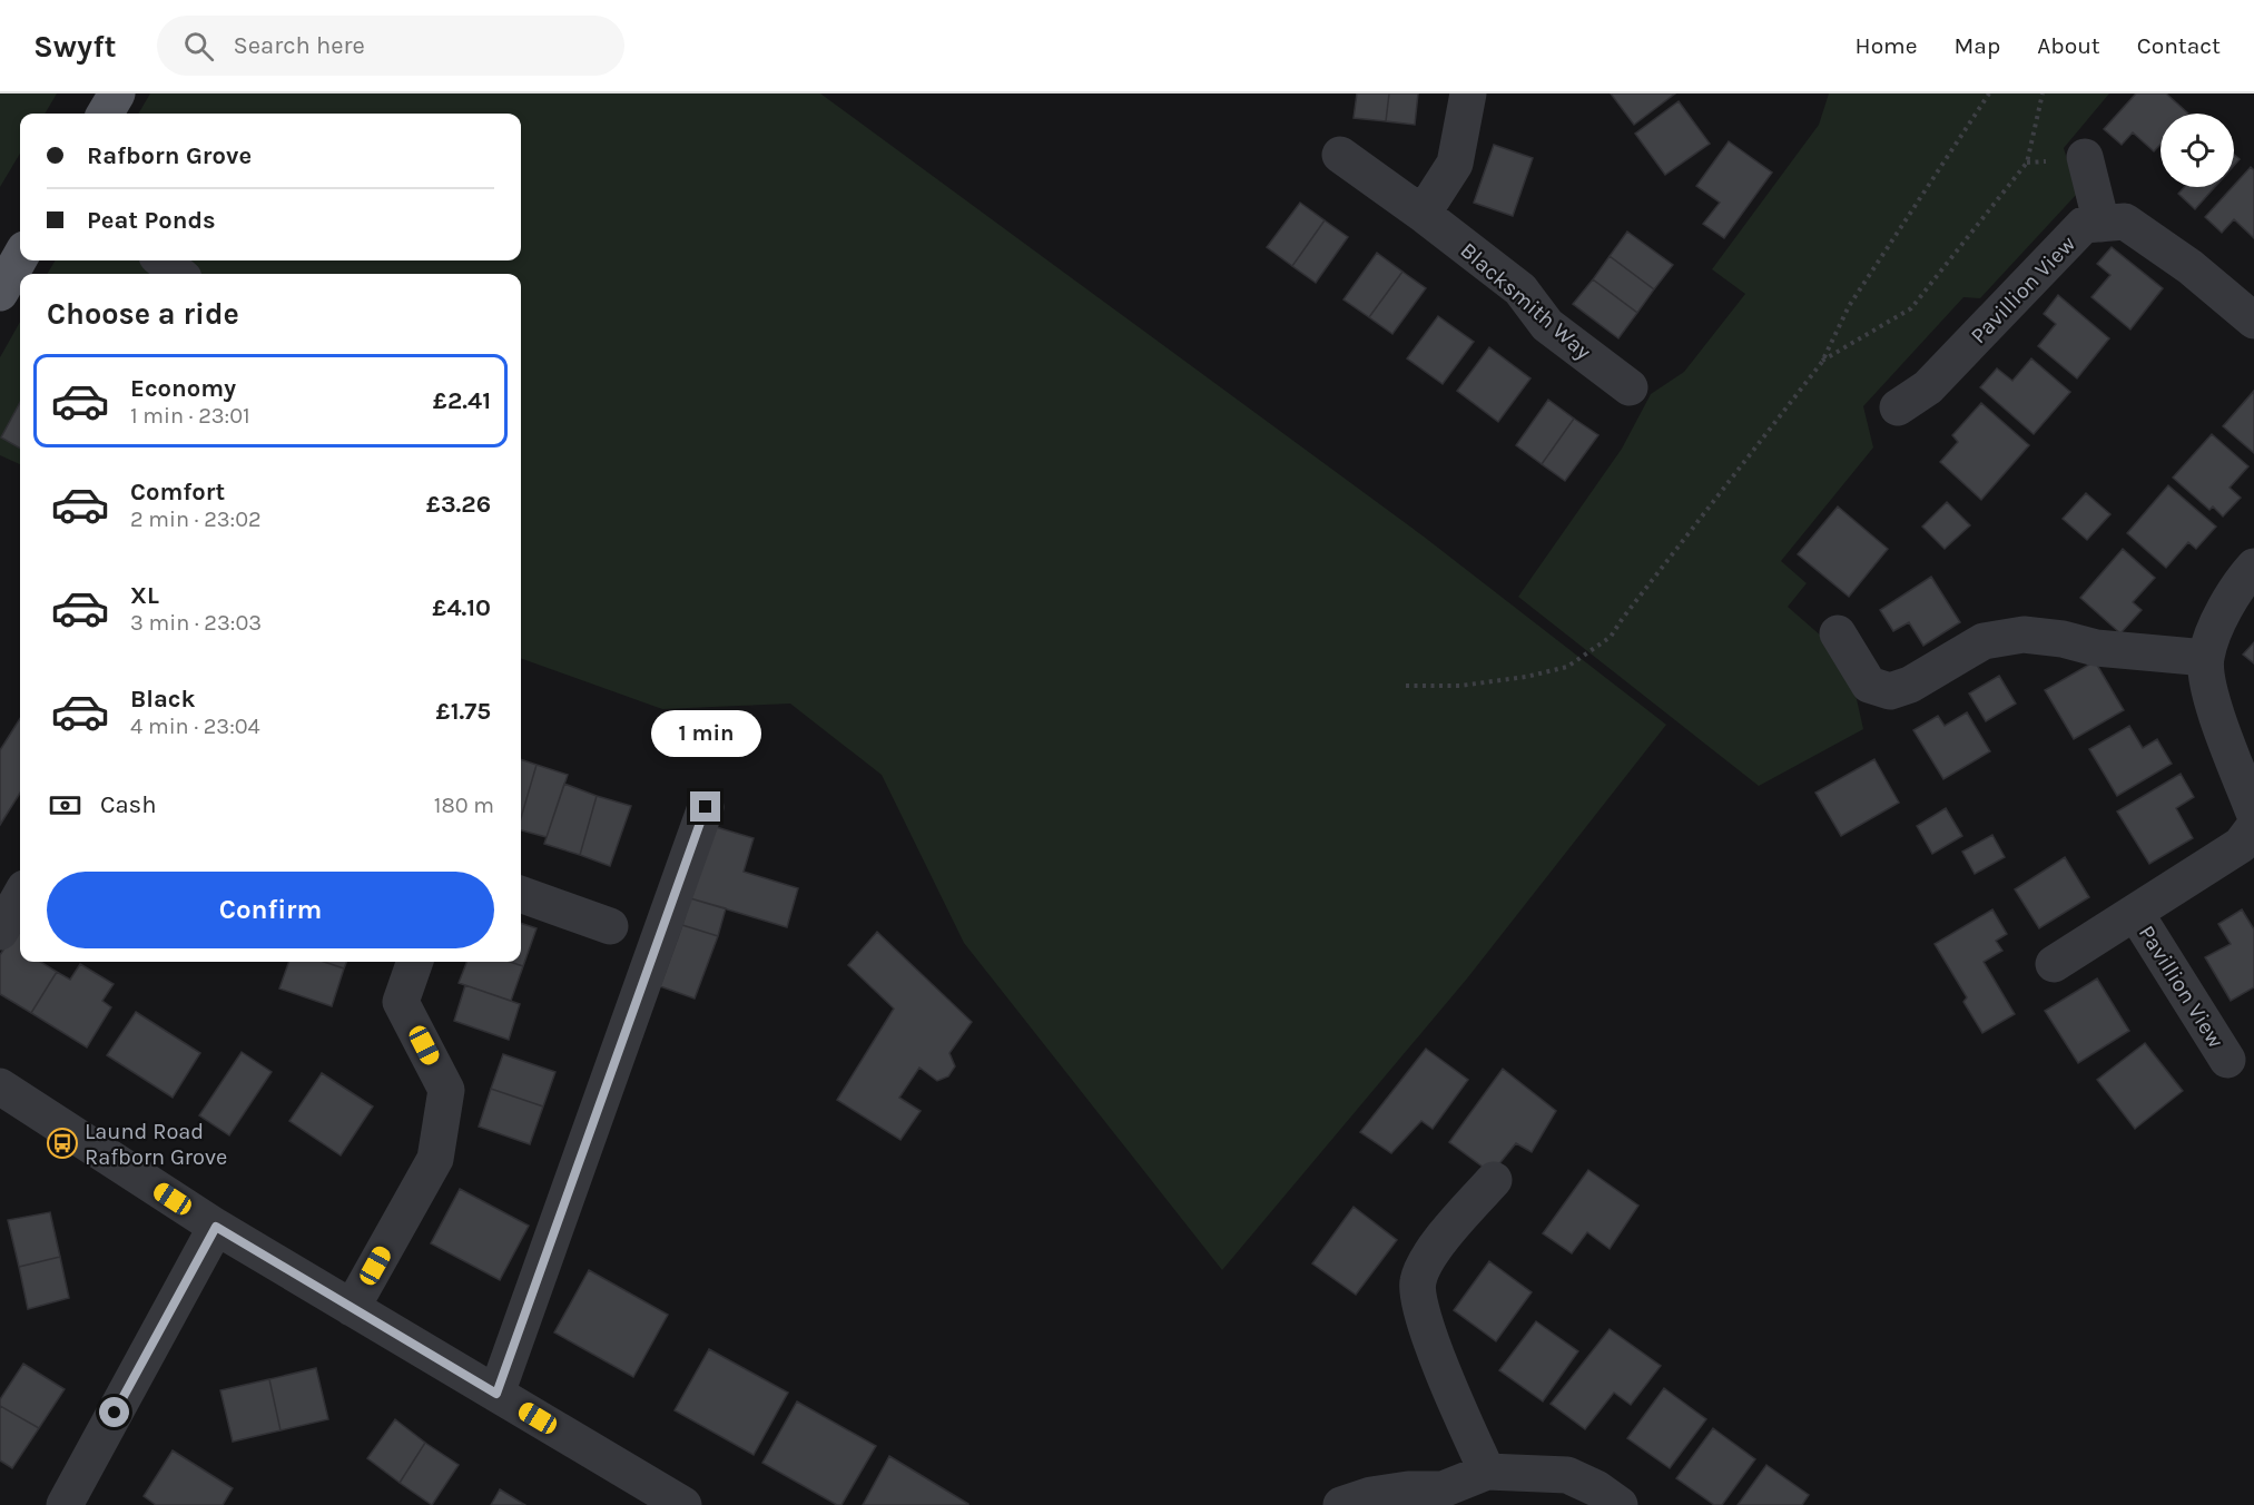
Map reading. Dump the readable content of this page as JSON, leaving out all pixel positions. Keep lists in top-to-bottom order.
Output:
{
  "streets": {
    "street": ["Pavillion View", "Blacksmith Way"]
  },
  "places": {
    "bus stop": ["Laund Road Rafborn Grove"]
  },
  "page": {
    "header": "Swyft",
    "search": "Search here",
    "nav": [
      "Home",
      "Map",
      "About",
      "Contact"
    ],
    "banner": ["Rafborn Grove", "Peat Ponds"],
    "heading": "Choose a ride",
    "list": [
      {
        "name": "Economy",
        "note": "1 min · 23:01",
        "value": "£2.41"
      },
      {
        "name": "Comfort",
        "note": "2 min · 23:02",
        "value": "£3.26"
      },
      {
        "name": "XL",
        "note": "3 min · 23:03",
        "value": "£4.10"
      },
      {
        "name": "Black",
        "note": "4 min · 23:04",
        "value": "£1.75"
      }
    ],
    "bubble": "1 min",
    "pay": ["Cash", "180 m"],
    "buttons": "Confirm"
  }
}
